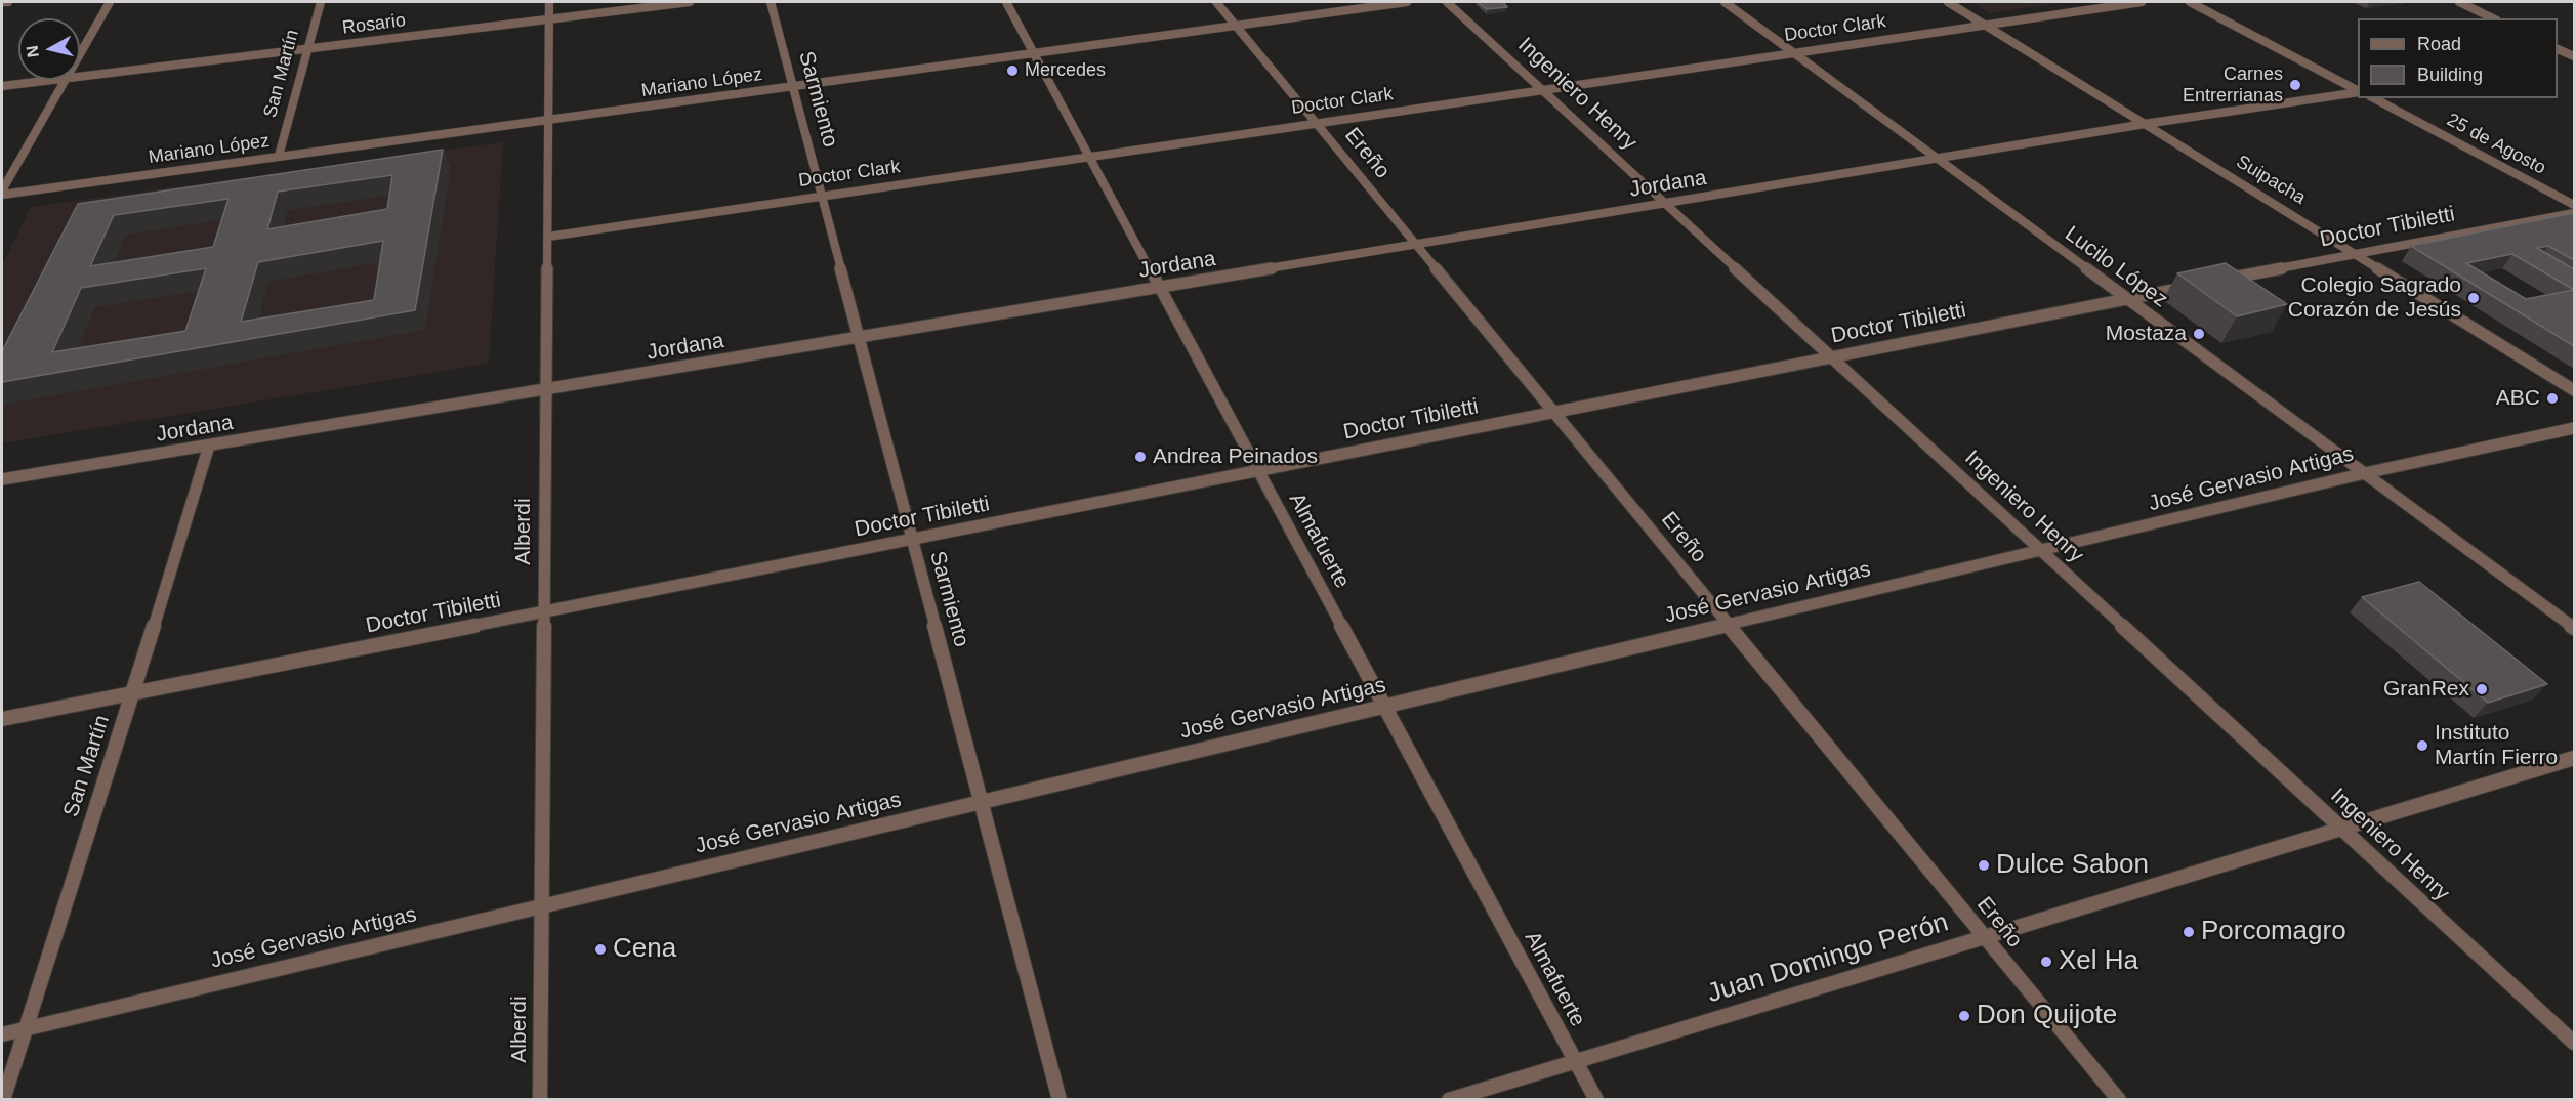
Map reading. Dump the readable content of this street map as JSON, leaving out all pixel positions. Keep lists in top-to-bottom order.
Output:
{
  "streets": {
    "street": [
      "Rosario",
      "Doctor Clark",
      "San Martín",
      "Mariano López",
      "Ingeniero Henry",
      "Sarmiento",
      "25 de Agosto",
      "Ereño",
      "Suipacha",
      "Jordana",
      "Doctor Tibiletti",
      "Lucilo López",
      "José Gervasio Artigas",
      "Alberdi",
      "Almafuerte",
      "Juan Domingo Perón"
    ]
  },
  "crossings": [
    ["Rosario", "San Martín"],
    ["Rosario", "Alberdi"],
    ["Doctor Clark", "Ingeniero Henry"],
    ["Doctor Clark", "Sarmiento"],
    ["Doctor Clark", "Ereño"],
    ["Doctor Clark", "Suipacha"],
    ["Doctor Clark", "Lucilo López"],
    ["Doctor Clark", "Alberdi"],
    ["Doctor Clark", "Almafuerte"],
    ["San Martín", "Mariano López"],
    ["San Martín", "Jordana"],
    ["San Martín", "Doctor Tibiletti"],
    ["San Martín", "José Gervasio Artigas"],
    ["Mariano López", "Sarmiento"],
    ["Mariano López", "Ereño"],
    ["Mariano López", "Alberdi"],
    ["Mariano López", "Almafuerte"],
    ["Ingeniero Henry", "Jordana"],
    ["Ingeniero Henry", "Doctor Tibiletti"],
    ["Ingeniero Henry", "José Gervasio Artigas"],
    ["Ingeniero Henry", "Juan Domingo Perón"],
    ["Sarmiento", "Jordana"],
    ["Sarmiento", "Doctor Tibiletti"],
    ["Sarmiento", "José Gervasio Artigas"],
    ["Ereño", "Jordana"],
    ["Ereño", "Doctor Tibiletti"],
    ["Ereño", "José Gervasio Artigas"],
    ["Ereño", "Juan Domingo Perón"],
    ["Suipacha", "Jordana"],
    ["Suipacha", "Doctor Tibiletti"],
    ["Jordana", "Lucilo López"],
    ["Jordana", "Alberdi"],
    ["Jordana", "Almafuerte"],
    ["Doctor Tibiletti", "Lucilo López"],
    ["Doctor Tibiletti", "Alberdi"],
    ["Doctor Tibiletti", "Almafuerte"],
    ["Lucilo López", "José Gervasio Artigas"],
    ["José Gervasio Artigas", "Alberdi"],
    ["José Gervasio Artigas", "Almafuerte"],
    ["Almafuerte", "Juan Domingo Perón"]
  ],
  "places": [
    "Mercedes",
    "Carnes Entrerrianas",
    "Colegio Sagrado Corazón de Jesús",
    "Mostaza",
    "ABC",
    "Andrea Peinados",
    "GranRex",
    "Instituto Martín Fierro",
    "Dulce Sabon",
    "Porcomagro",
    "Cena",
    "Xel Ha",
    "Don Quijote"
  ],
  "legend": ["Road", "Building"],
  "north": "left"
}
